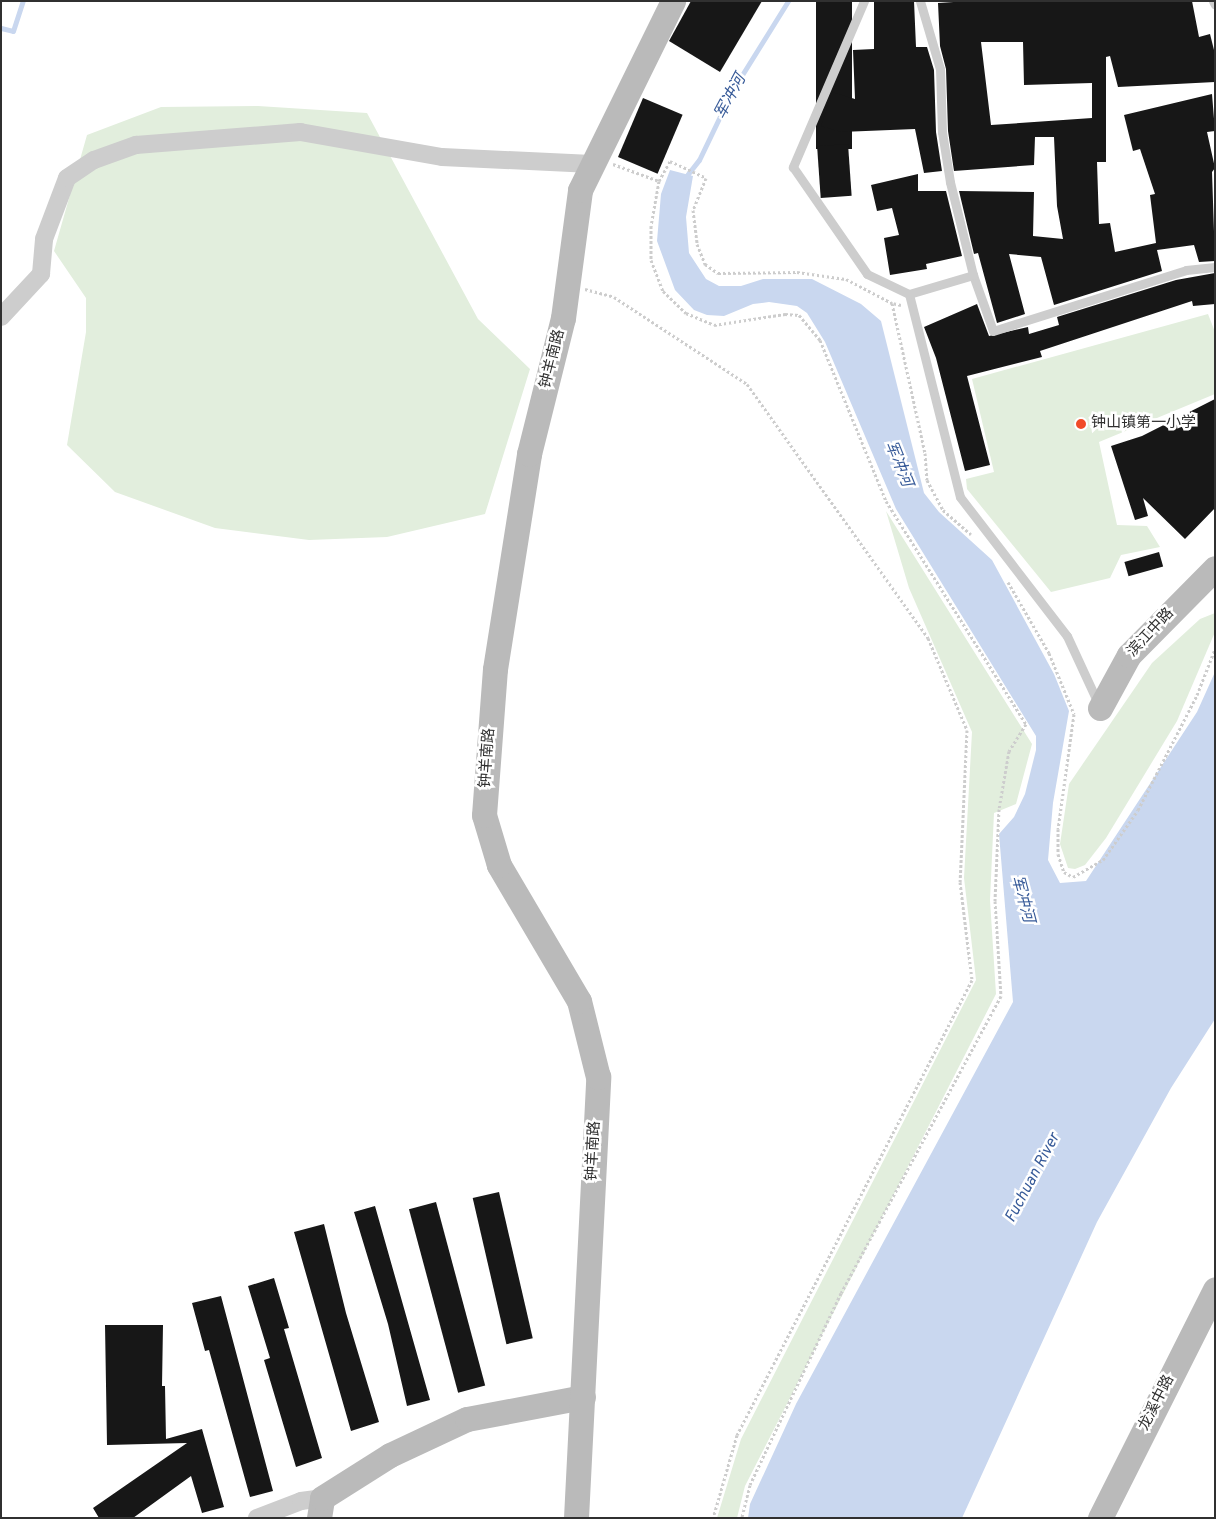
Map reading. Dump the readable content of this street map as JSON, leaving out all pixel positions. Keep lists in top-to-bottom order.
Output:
{
  "streets": {
    "main road": ["钟羊南路", "滨江中路", "龙溪中路"]
  },
  "water": ["军冲河", "Fuchuan River"],
  "places": ["钟山镇第一小学"]
}
